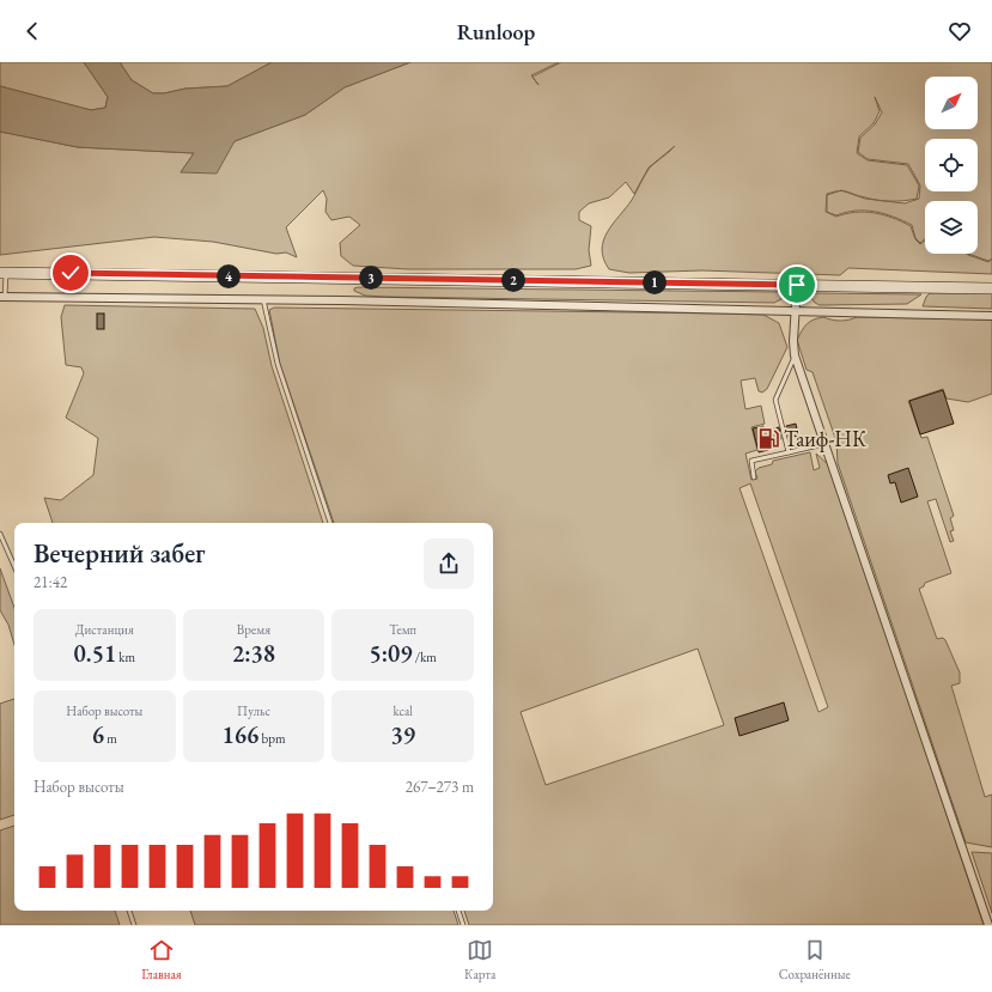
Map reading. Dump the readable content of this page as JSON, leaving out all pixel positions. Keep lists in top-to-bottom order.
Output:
{
  "places": {
    "fuel station": ["Таиф-НК"]
  },
  "north": "top right",
  "page": {
    "header": "Runloop",
    "pins": [
      "4",
      "3",
      "2",
      "1"
    ],
    "heading": ["Вечерний забег", "21:42"],
    "stats": [
      ["Дистанция", "0.51 km"],
      ["Время", "2:38"],
      ["Темп", "5:09 /km"],
      ["Набор высоты", "6 m"],
      ["Пульс", "166 bpm"],
      ["kcal", "39"]
    ],
    "chart": ["Набор высоты", "267–273 m"],
    "tabs": ["Главная", "Карта", "Сохранённые"]
  }
}
